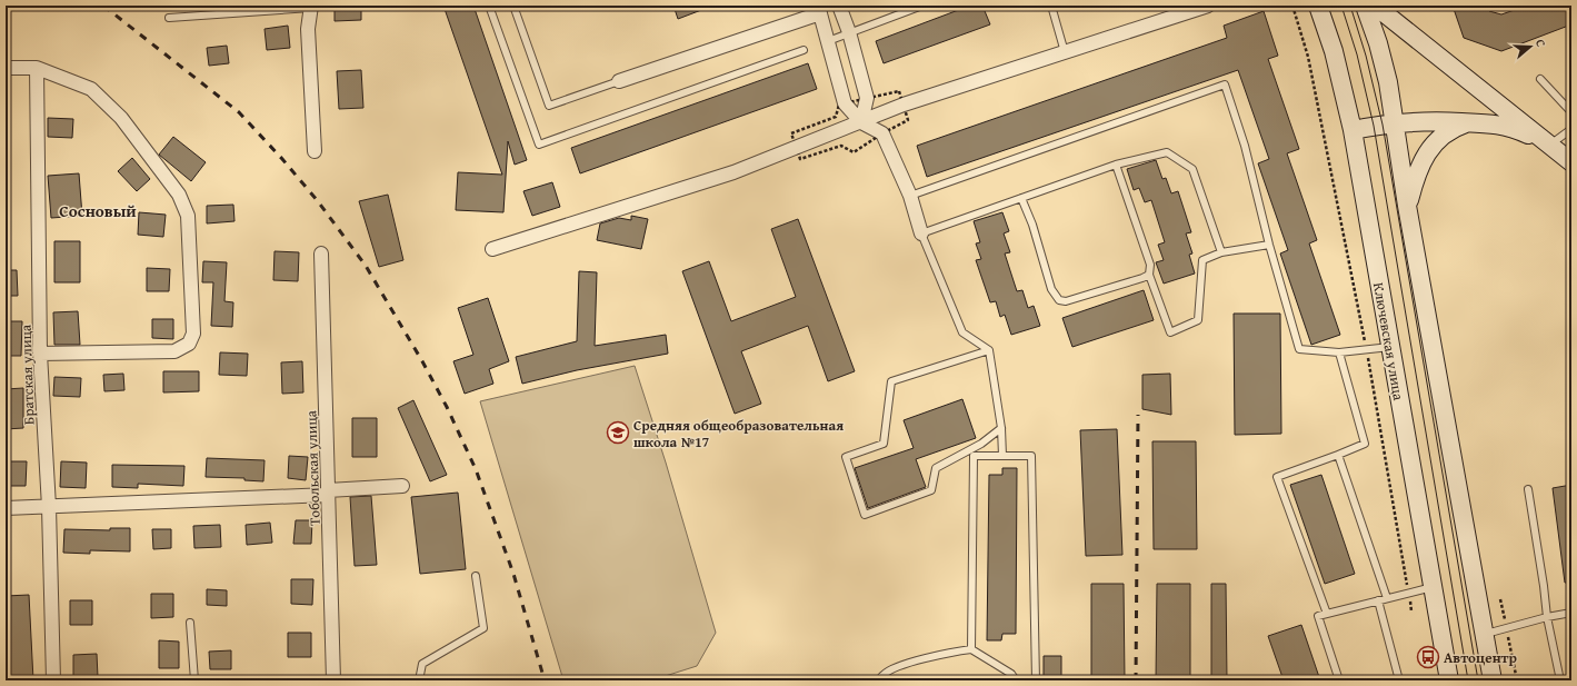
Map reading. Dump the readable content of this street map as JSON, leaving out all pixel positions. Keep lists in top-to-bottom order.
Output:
{
  "streets": {
    "main road": ["Ключевская улица"],
    "street": ["Братская улица", "Тобольская улица"]
  },
  "districts": ["Сосновый"],
  "places": {
    "school or university": ["Средняя общеобразовательная школа №17"],
    "bus stop": ["Автоцентр"]
  },
  "north": "right"
}
